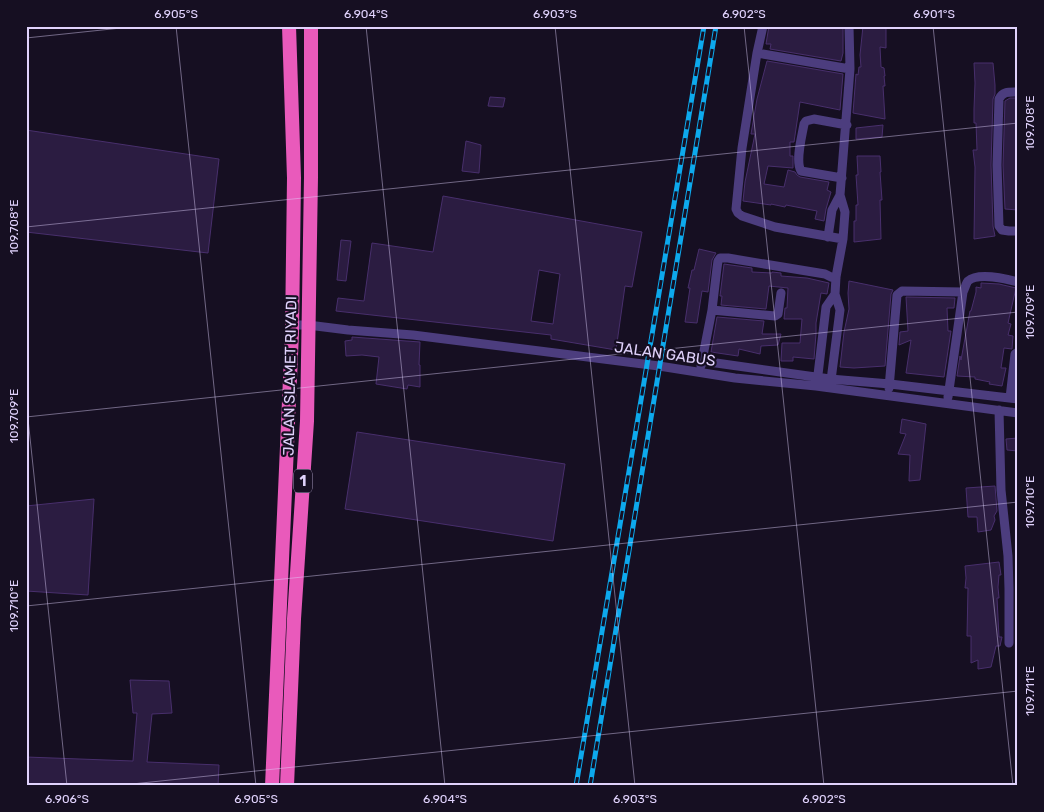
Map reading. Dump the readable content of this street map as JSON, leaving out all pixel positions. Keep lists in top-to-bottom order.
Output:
{
  "streets": {
    "highway": ["JALAN SLAMET RIYADI", "1"],
    "street": ["JALAN GABUS"]
  },
  "crossings": [
    ["JALAN GABUS", "JALAN SLAMET RIYADI"]
  ],
  "coordinates": [
    "6.905°S",
    "6.904°S",
    "6.903°S",
    "6.902°S",
    "6.901°S",
    "109.708°E",
    "109.709°E",
    "109.710°E",
    "109.711°E",
    "6.906°S"
  ]
}
